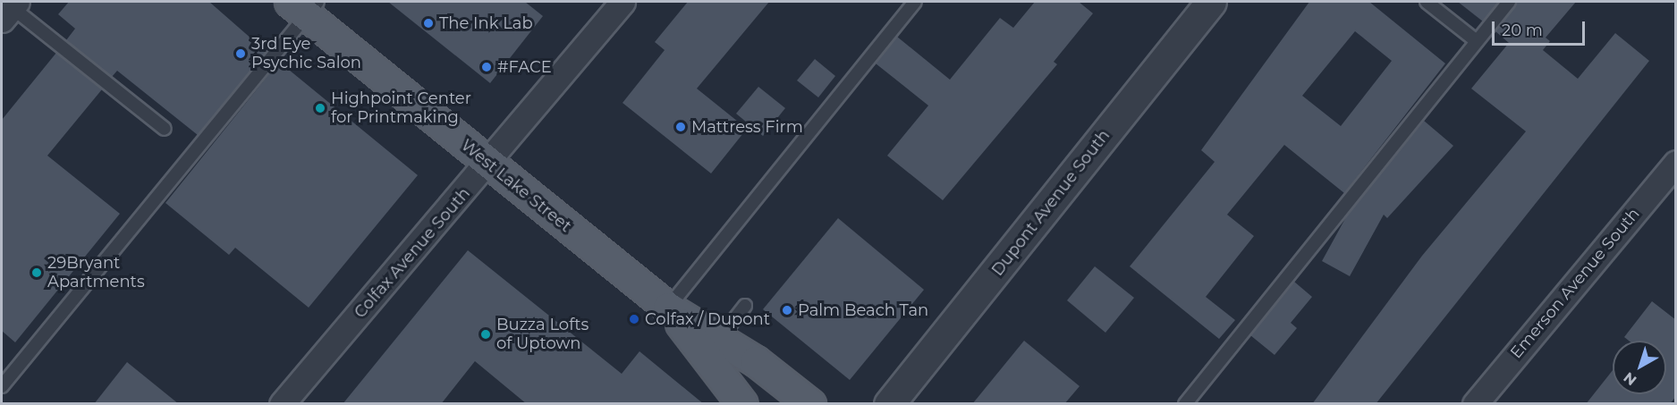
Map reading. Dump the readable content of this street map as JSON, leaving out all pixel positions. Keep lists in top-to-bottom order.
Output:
{
  "streets": {
    "main road": ["West Lake Street"],
    "street": ["Dupont Avenue South", "Colfax Avenue South", "Emerson Avenue South"]
  },
  "crossings": [
    ["West Lake Street", "Colfax Avenue South"]
  ],
  "places": [
    "The Ink Lab",
    "3rd Eye Psychic Salon",
    "#FACE",
    "Highpoint Center for Printmaking",
    "Mattress Firm",
    "29Bryant Apartments",
    "Palm Beach Tan",
    "Colfax / Dupont",
    "Buzza Lofts of Uptown"
  ],
  "scale_bar": "20 m",
  "north": "bottom left"
}
